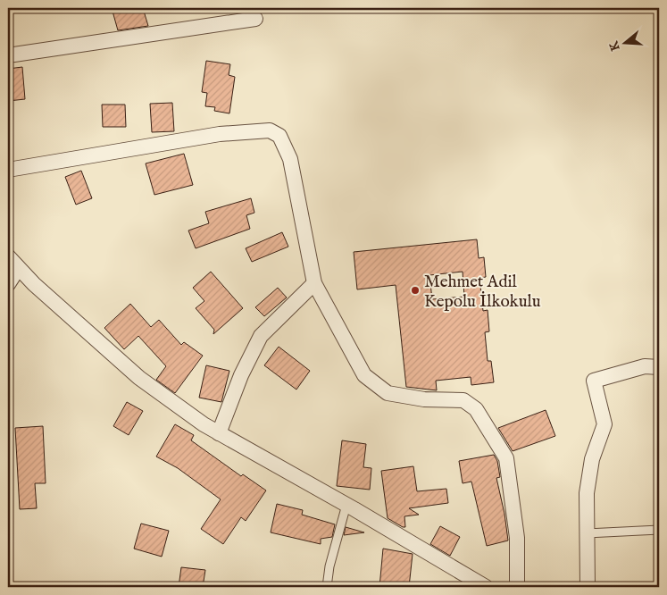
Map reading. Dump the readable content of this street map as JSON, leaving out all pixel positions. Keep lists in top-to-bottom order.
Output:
{
  "places": ["Mehmet Adil Kepolu İlkokulu"],
  "north": "left"
}
